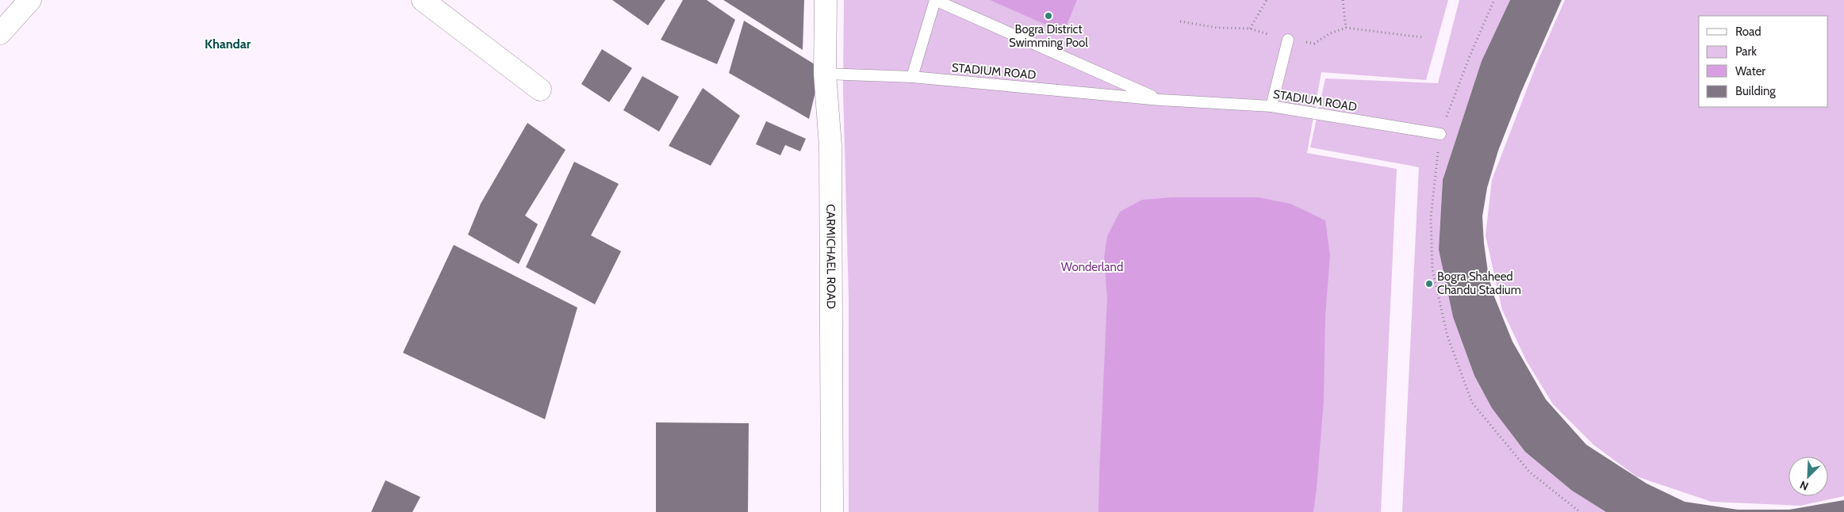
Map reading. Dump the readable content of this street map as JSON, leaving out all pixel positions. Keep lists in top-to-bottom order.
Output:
{
  "streets": {
    "street": ["CARMICHAEL ROAD"],
    "lane": ["STADIUM ROAD"]
  },
  "crossings": [
    ["STADIUM ROAD", "CARMICHAEL ROAD"]
  ],
  "districts": ["Khandar"],
  "parks": ["Wonderland"],
  "places": ["Bogra District Swimming Pool", "Bogra Shaheed Chandu Stadium"],
  "legend": [
    "Road",
    "Park",
    "Water",
    "Building"
  ],
  "north": "bottom left"
}
